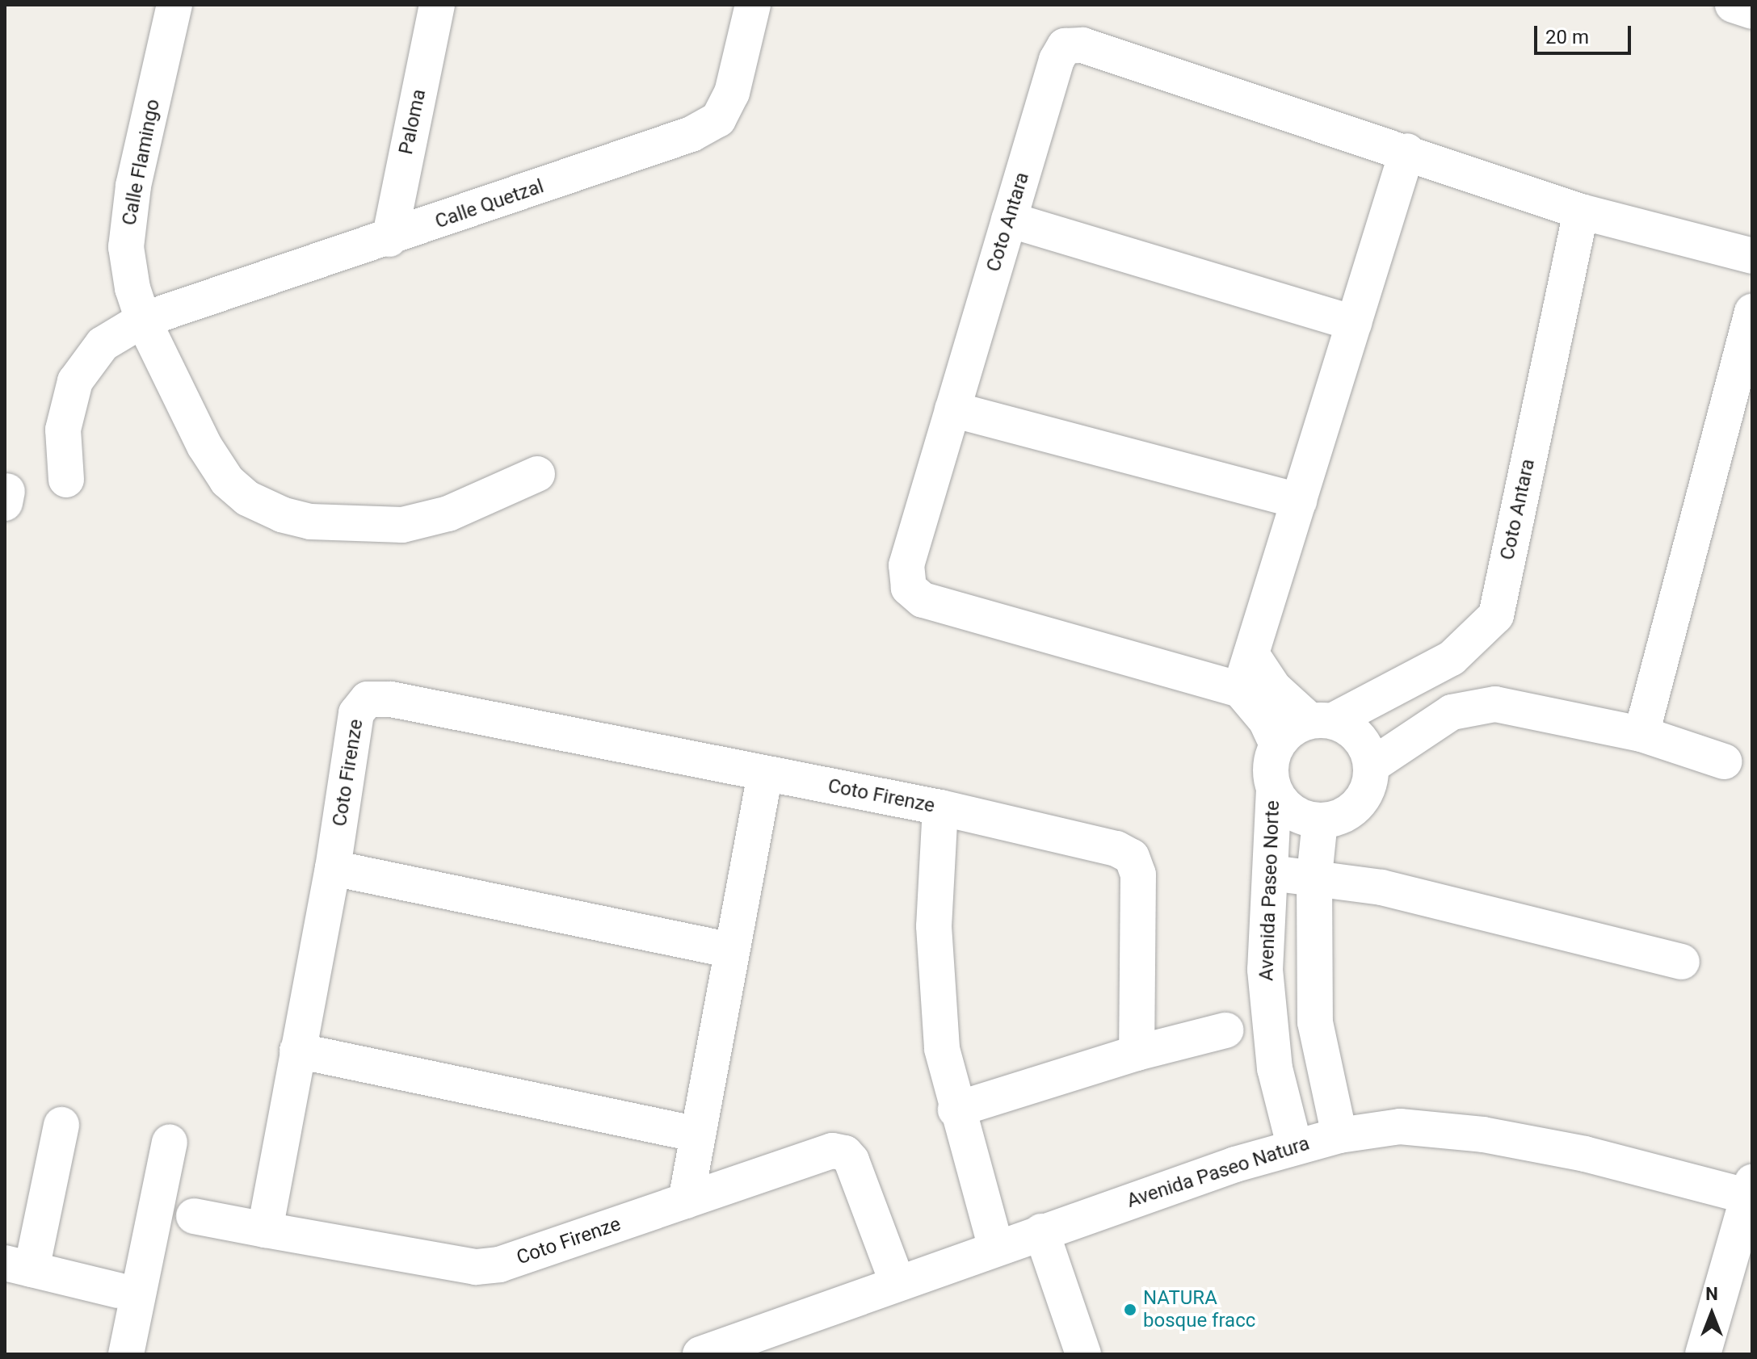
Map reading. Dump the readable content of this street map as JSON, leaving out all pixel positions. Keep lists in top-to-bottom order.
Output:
{
  "streets": {
    "street": [
      "Paloma",
      "Calle Flamingo",
      "Calle Quetzal",
      "Coto Antara",
      "Coto Firenze",
      "Avenida Paseo Norte",
      "Avenida Paseo Natura"
    ]
  },
  "crossings": [
    ["Paloma", "Calle Quetzal"],
    ["Calle Flamingo", "Calle Quetzal"],
    ["Coto Antara", "Avenida Paseo Norte"],
    ["Coto Firenze", "Avenida Paseo Natura"],
    ["Avenida Paseo Norte", "Avenida Paseo Natura"]
  ],
  "places": ["NATURA bosque fracc"],
  "scale_bar": "20 m",
  "north": "top"
}
